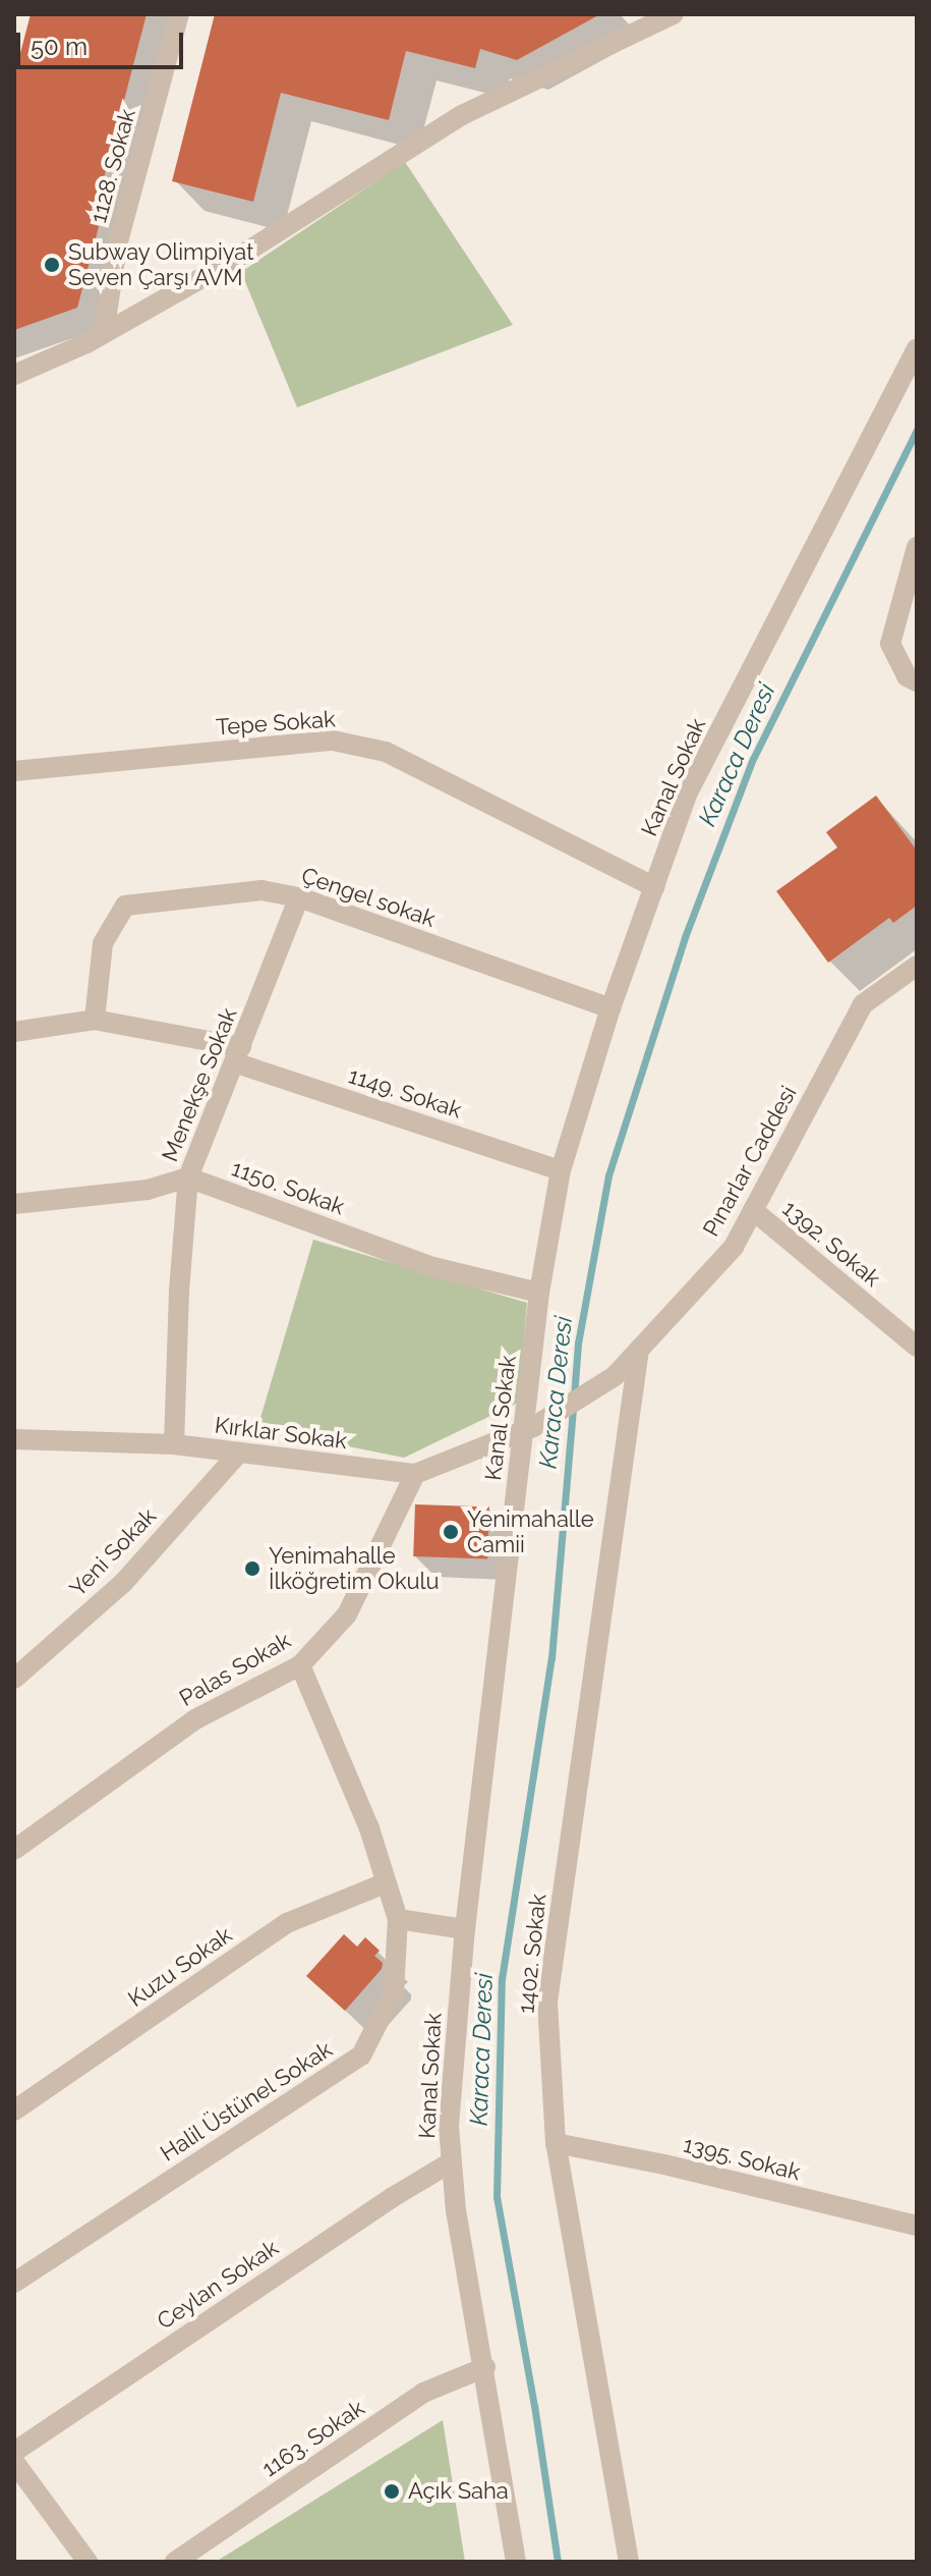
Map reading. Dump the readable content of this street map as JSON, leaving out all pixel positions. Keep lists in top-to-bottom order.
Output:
{
  "streets": {
    "street": [
      "1128. Sokak",
      "Tepe Sokak",
      "Kanal Sokak",
      "Çengel sokak",
      "Menekşe Sokak",
      "1149. Sokak",
      "Pınarlar Caddesi",
      "1150. Sokak",
      "1392. Sokak",
      "Kırklar Sokak",
      "Yeni Sokak",
      "Palas Sokak",
      "1402. Sokak",
      "Kuzu Sokak",
      "Halil Üstünel Sokak",
      "1395. Sokak",
      "Ceylan Sokak",
      "1163. Sokak"
    ]
  },
  "crossings": [
    ["Tepe Sokak", "Kanal Sokak"],
    ["Kanal Sokak", "Çengel sokak"],
    ["Kanal Sokak", "1149. Sokak"],
    ["Kanal Sokak", "Pınarlar Caddesi"],
    ["Kanal Sokak", "1150. Sokak"],
    ["Kanal Sokak", "Kırklar Sokak"],
    ["Kanal Sokak", "Ceylan Sokak"],
    ["Kanal Sokak", "1163. Sokak"],
    ["Çengel sokak", "Menekşe Sokak"],
    ["Menekşe Sokak", "1149. Sokak"],
    ["Menekşe Sokak", "1150. Sokak"],
    ["Menekşe Sokak", "Kırklar Sokak"],
    ["Pınarlar Caddesi", "1392. Sokak"],
    ["Pınarlar Caddesi", "Kırklar Sokak"],
    ["Pınarlar Caddesi", "1402. Sokak"],
    ["Kırklar Sokak", "Yeni Sokak"],
    ["Kırklar Sokak", "Palas Sokak"],
    ["Palas Sokak", "Halil Üstünel Sokak"],
    ["1402. Sokak", "1395. Sokak"],
    ["Kuzu Sokak", "Halil Üstünel Sokak"]
  ],
  "water": ["Karaca Deresi"],
  "places": [
    "Subway Olimpiyat Seven Çarşı AVM",
    "Yenimahalle Camii",
    "Yenimahalle İlköğretim Okulu",
    "Açık Saha"
  ],
  "scale_bar": "50 m"
}
